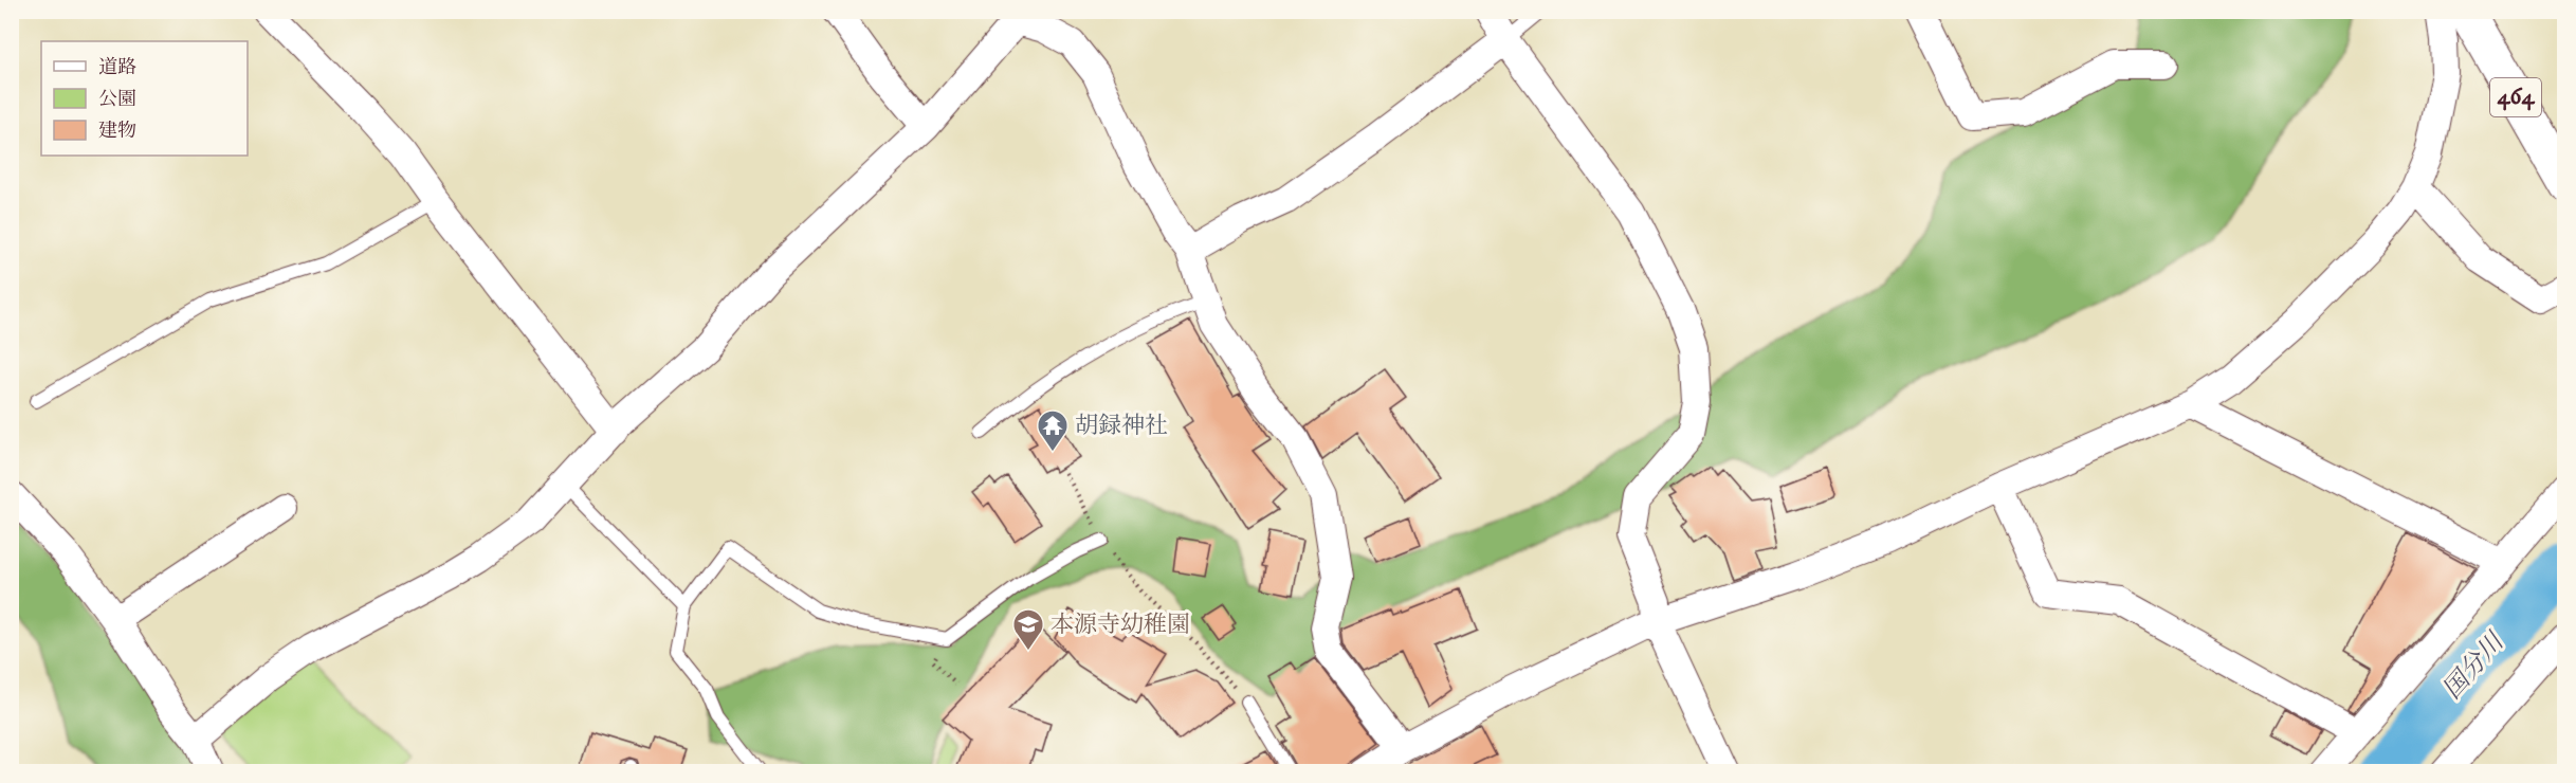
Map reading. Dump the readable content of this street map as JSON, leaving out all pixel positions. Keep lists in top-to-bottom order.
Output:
{
  "streets": {
    "highway": ["464"]
  },
  "water": ["国分川"],
  "places": {
    "temple": ["胡録神社"],
    "school or university": ["本源寺幼稚園"]
  },
  "legend": ["道路", "公園", "建物"]
}
